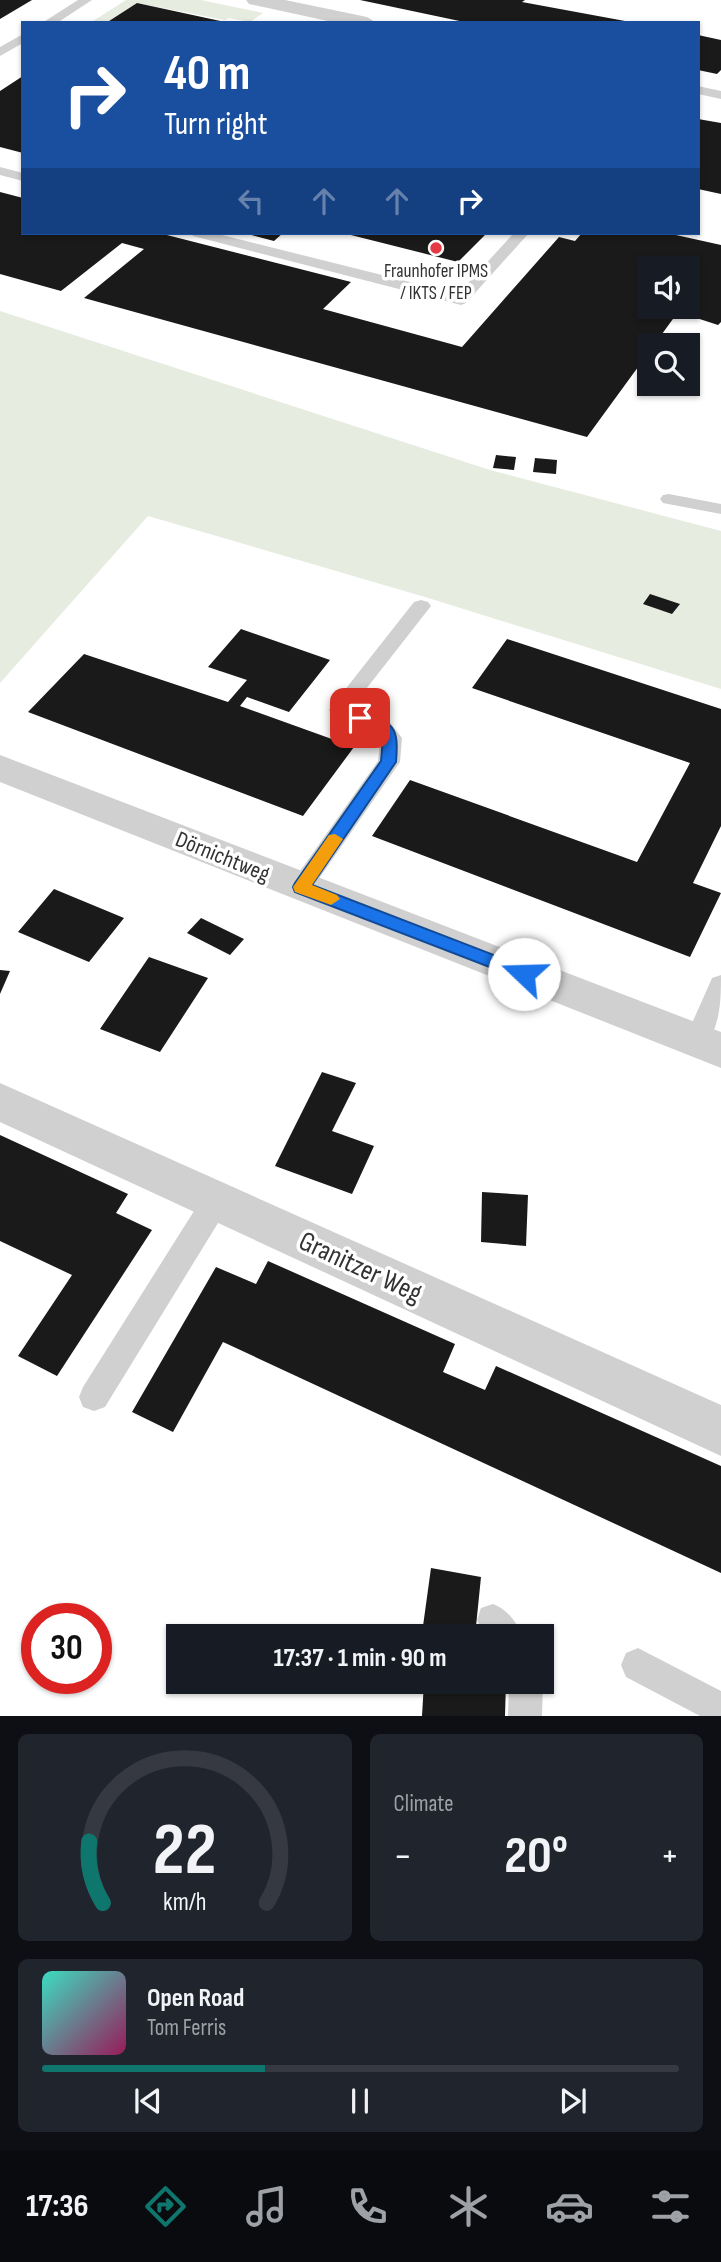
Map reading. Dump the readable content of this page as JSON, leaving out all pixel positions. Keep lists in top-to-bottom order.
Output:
{
  "streets": {
    "street": ["Dörnichtweg", "Granitzer Weg"]
  },
  "places": ["Fraunhofer IPMS / IKTS / FEP"],
  "page": {
    "turn": ["40 m", "Turn right"],
    "limit": "30",
    "trip": "17:37 · 1 min · 90 m",
    "tile": "Climate",
    "heat": ["−", "20°", "+"],
    "song": ["Open Road", "Tom Ferris"],
    "tabs": "17:36",
    "gauge": ["22", "km/h"]
  }
}
